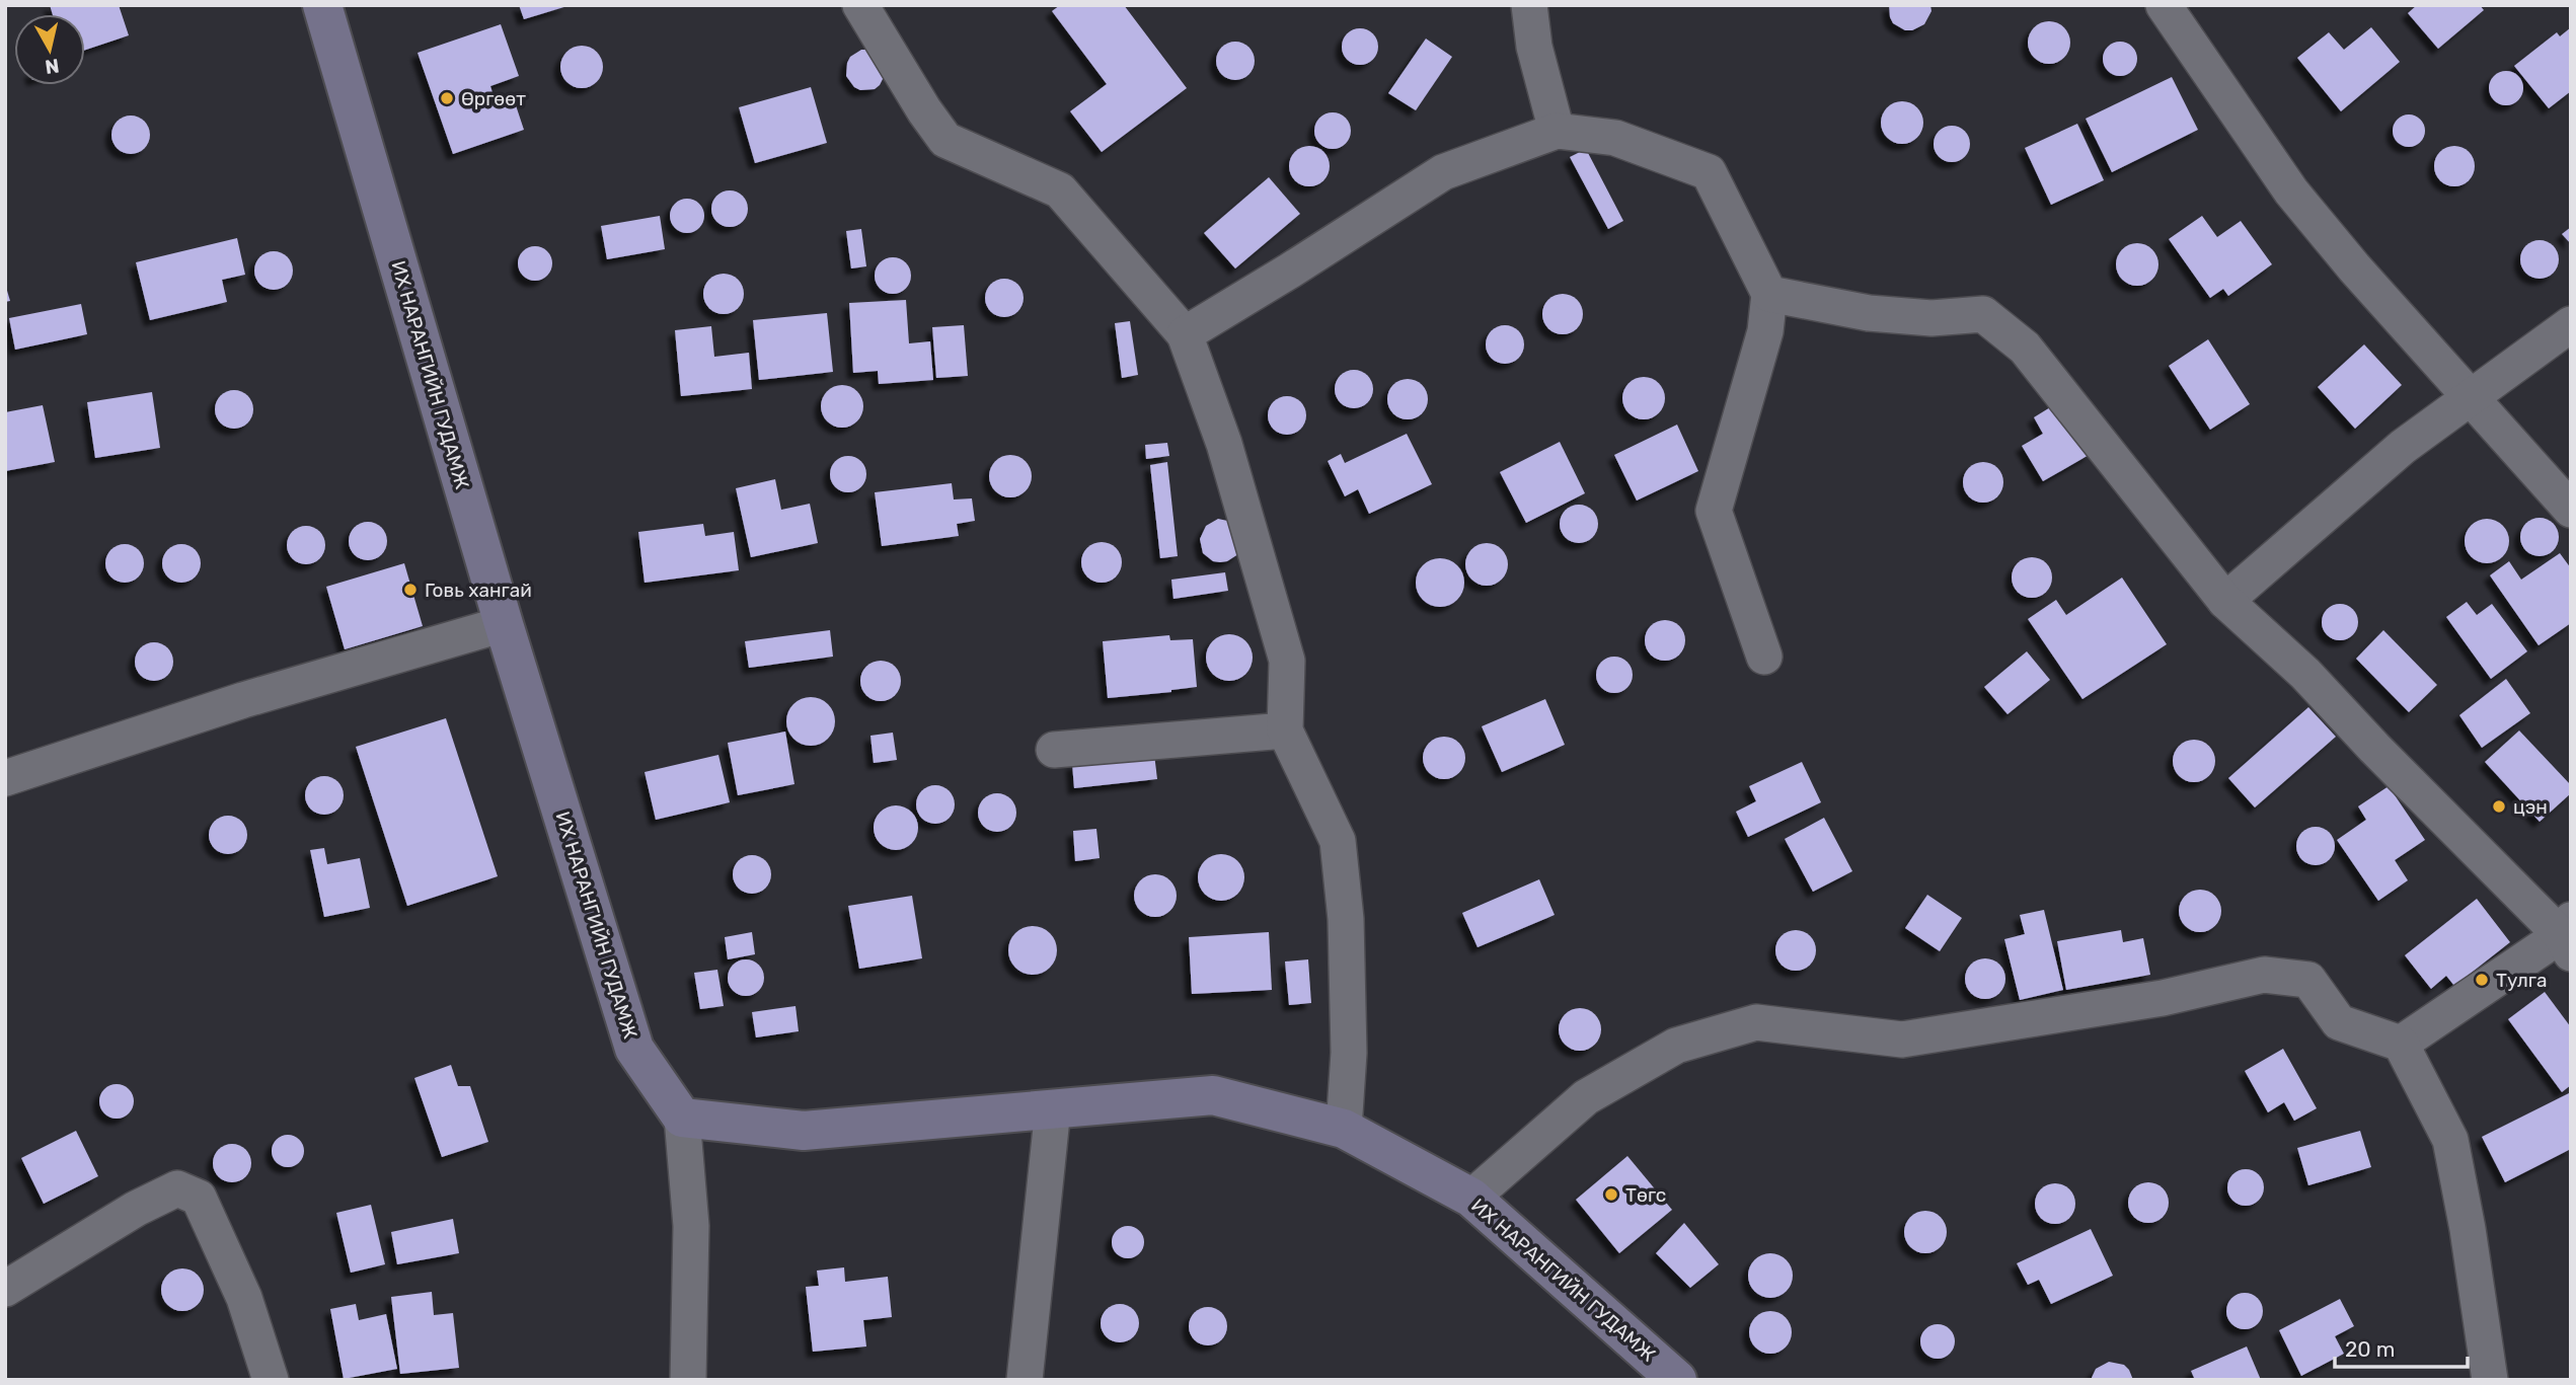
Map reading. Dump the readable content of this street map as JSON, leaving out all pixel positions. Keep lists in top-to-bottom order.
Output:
{
  "streets": {
    "main road": ["ИХ НАРАНГИЙН ГУДАМЖ"]
  },
  "places": [
    "Өргөөт",
    "Говь хангай",
    "цэн",
    "Тулга",
    "Төгс"
  ],
  "scale_bar": "20 m",
  "north": "bottom"
}
